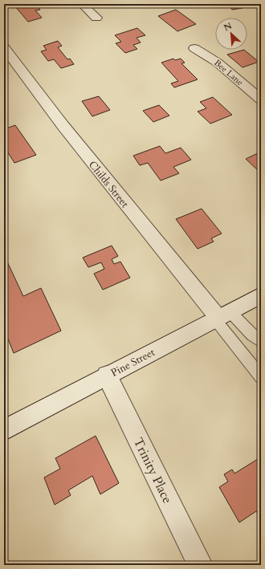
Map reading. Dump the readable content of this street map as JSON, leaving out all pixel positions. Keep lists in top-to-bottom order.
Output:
{
  "streets": {
    "street": [
      "Bee Lane",
      "Childs Street",
      "Pine Street",
      "Trinity Place"
    ]
  },
  "crossings": [
    ["Childs Street", "Pine Street"],
    ["Pine Street", "Trinity Place"]
  ],
  "north": "top left"
}
